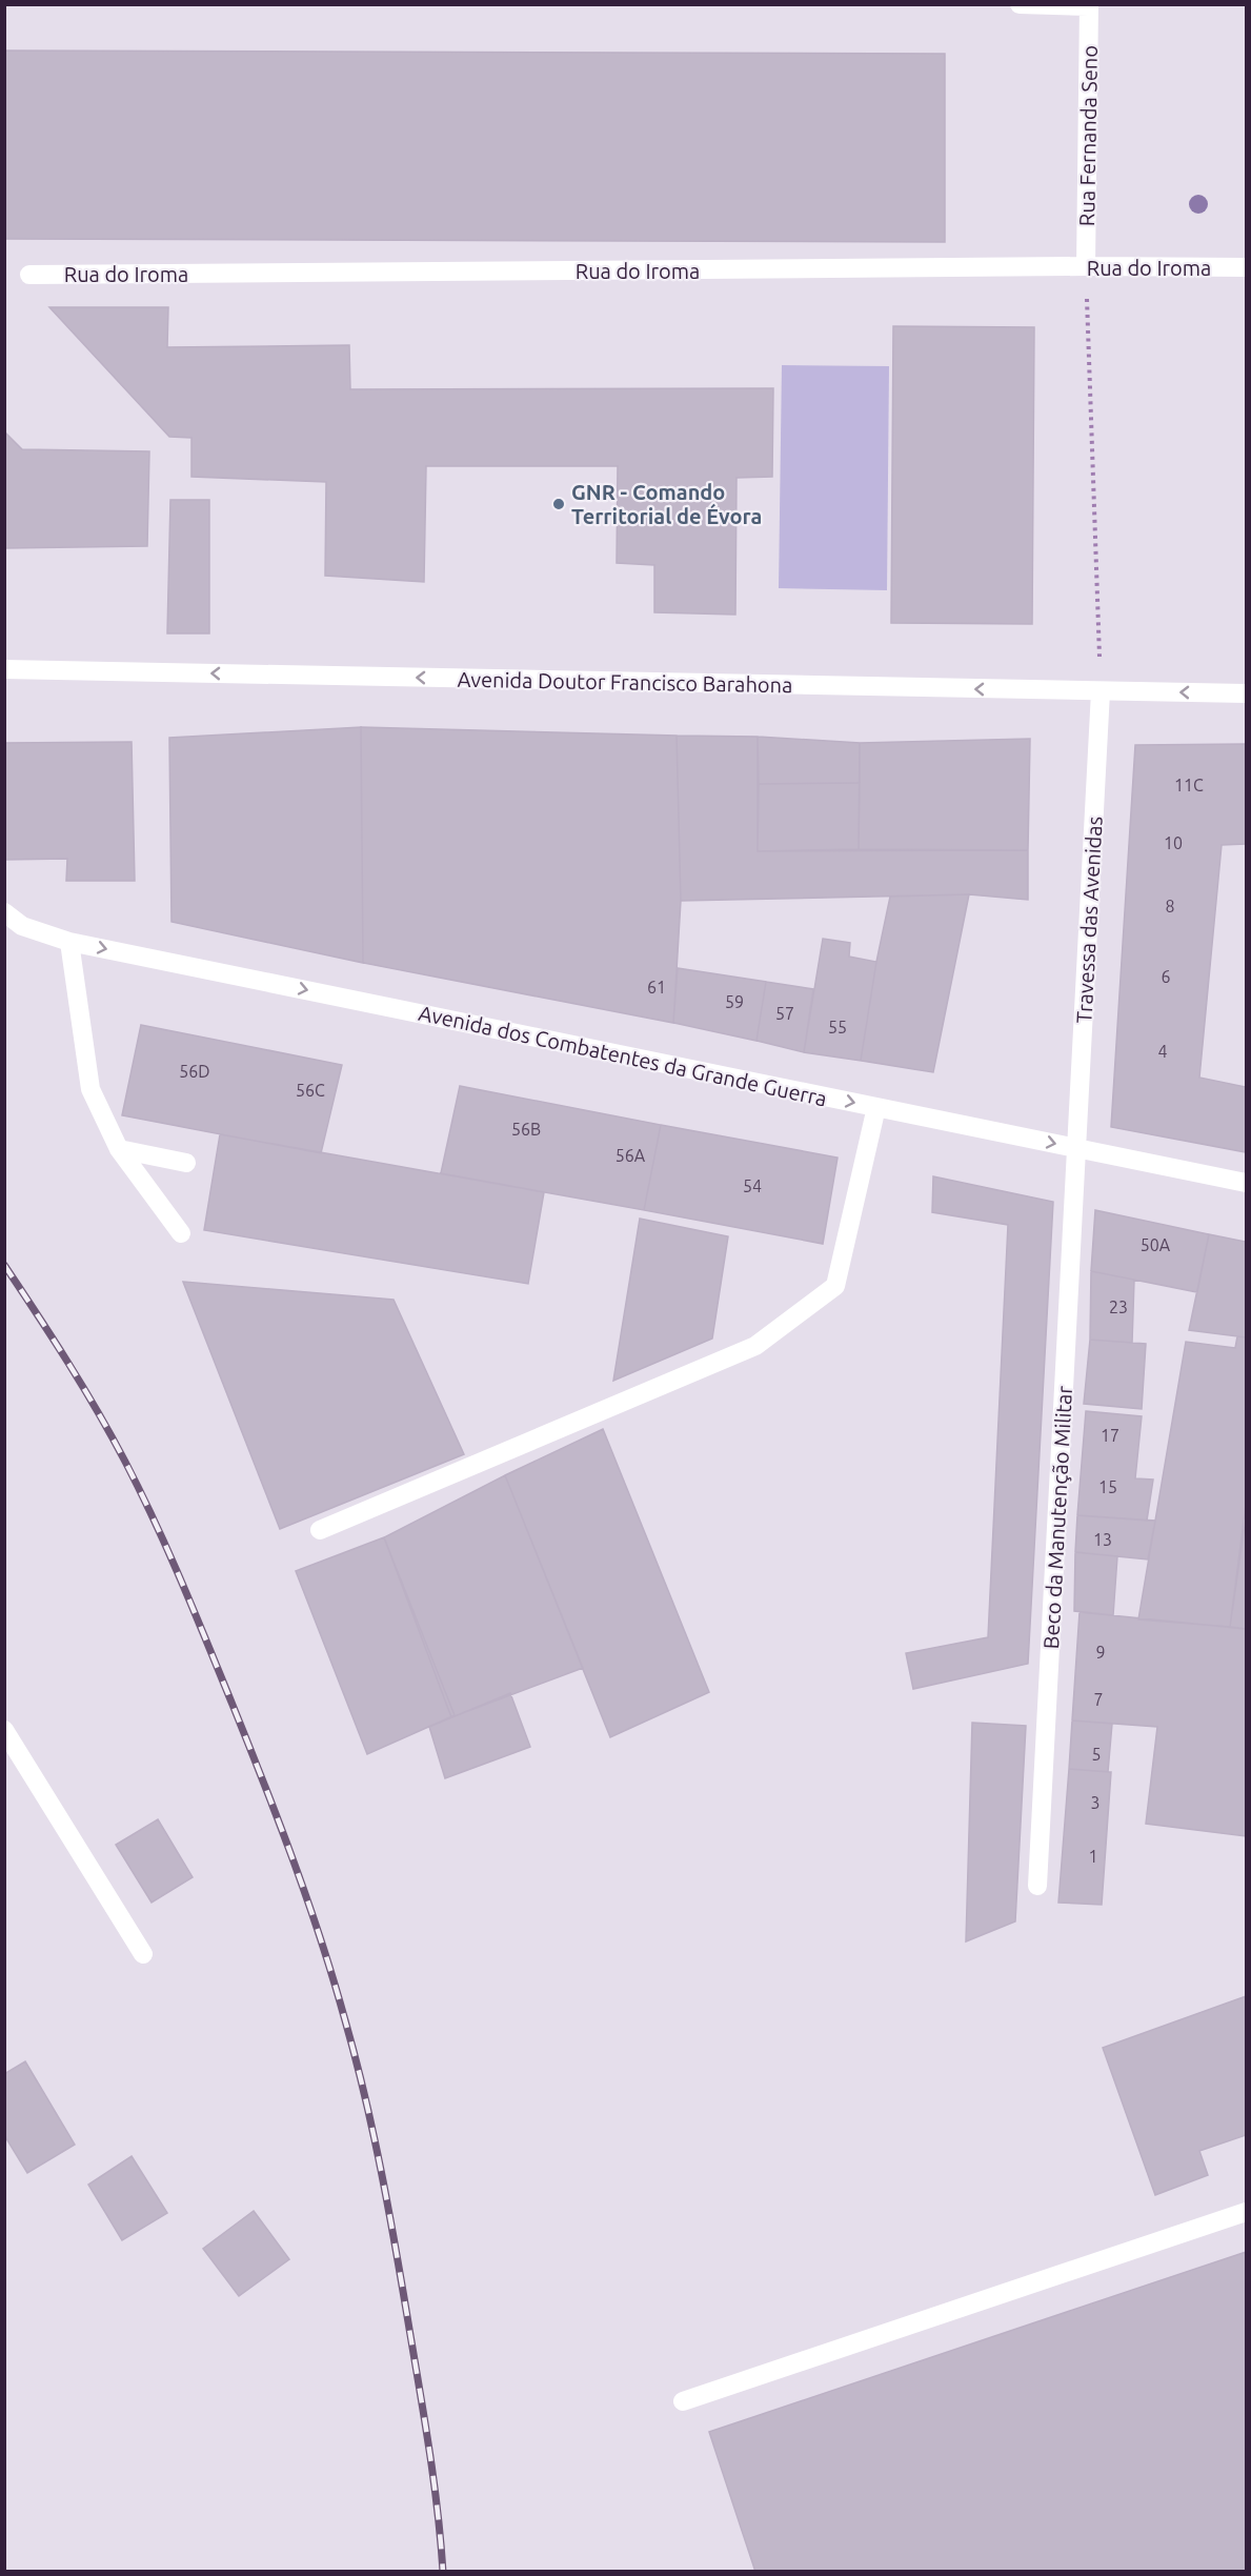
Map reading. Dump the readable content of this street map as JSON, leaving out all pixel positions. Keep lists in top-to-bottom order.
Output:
{
  "streets": {
    "street": [
      "Rua Fernanda Seno",
      "Rua do Iroma",
      "Avenida Doutor Francisco Barahona",
      "Travessa das Avenidas",
      "Avenida dos Combatentes da Grande Guerra",
      "Beco da Manutenção Militar"
    ]
  },
  "crossings": [
    ["Rua Fernanda Seno", "Rua do Iroma"],
    ["Avenida Doutor Francisco Barahona", "Travessa das Avenidas"],
    ["Travessa das Avenidas", "Avenida dos Combatentes da Grande Guerra"],
    ["Travessa das Avenidas", "Beco da Manutenção Militar"],
    ["Avenida dos Combatentes da Grande Guerra", "Beco da Manutenção Militar"]
  ],
  "one_way": ["Avenida Doutor Francisco Barahona", "Avenida dos Combatentes da Grande Guerra"],
  "places": ["GNR - Comando Territorial de Évora"],
  "house_numbers": [
    "11C",
    "10",
    "8",
    "6",
    "61",
    "59",
    "57",
    "55",
    "4",
    "56D",
    "56C",
    "56B",
    "56A",
    "54",
    "50A",
    "23",
    "17",
    "15",
    "13",
    "9",
    "7",
    "5",
    "3",
    "1"
  ]
}
